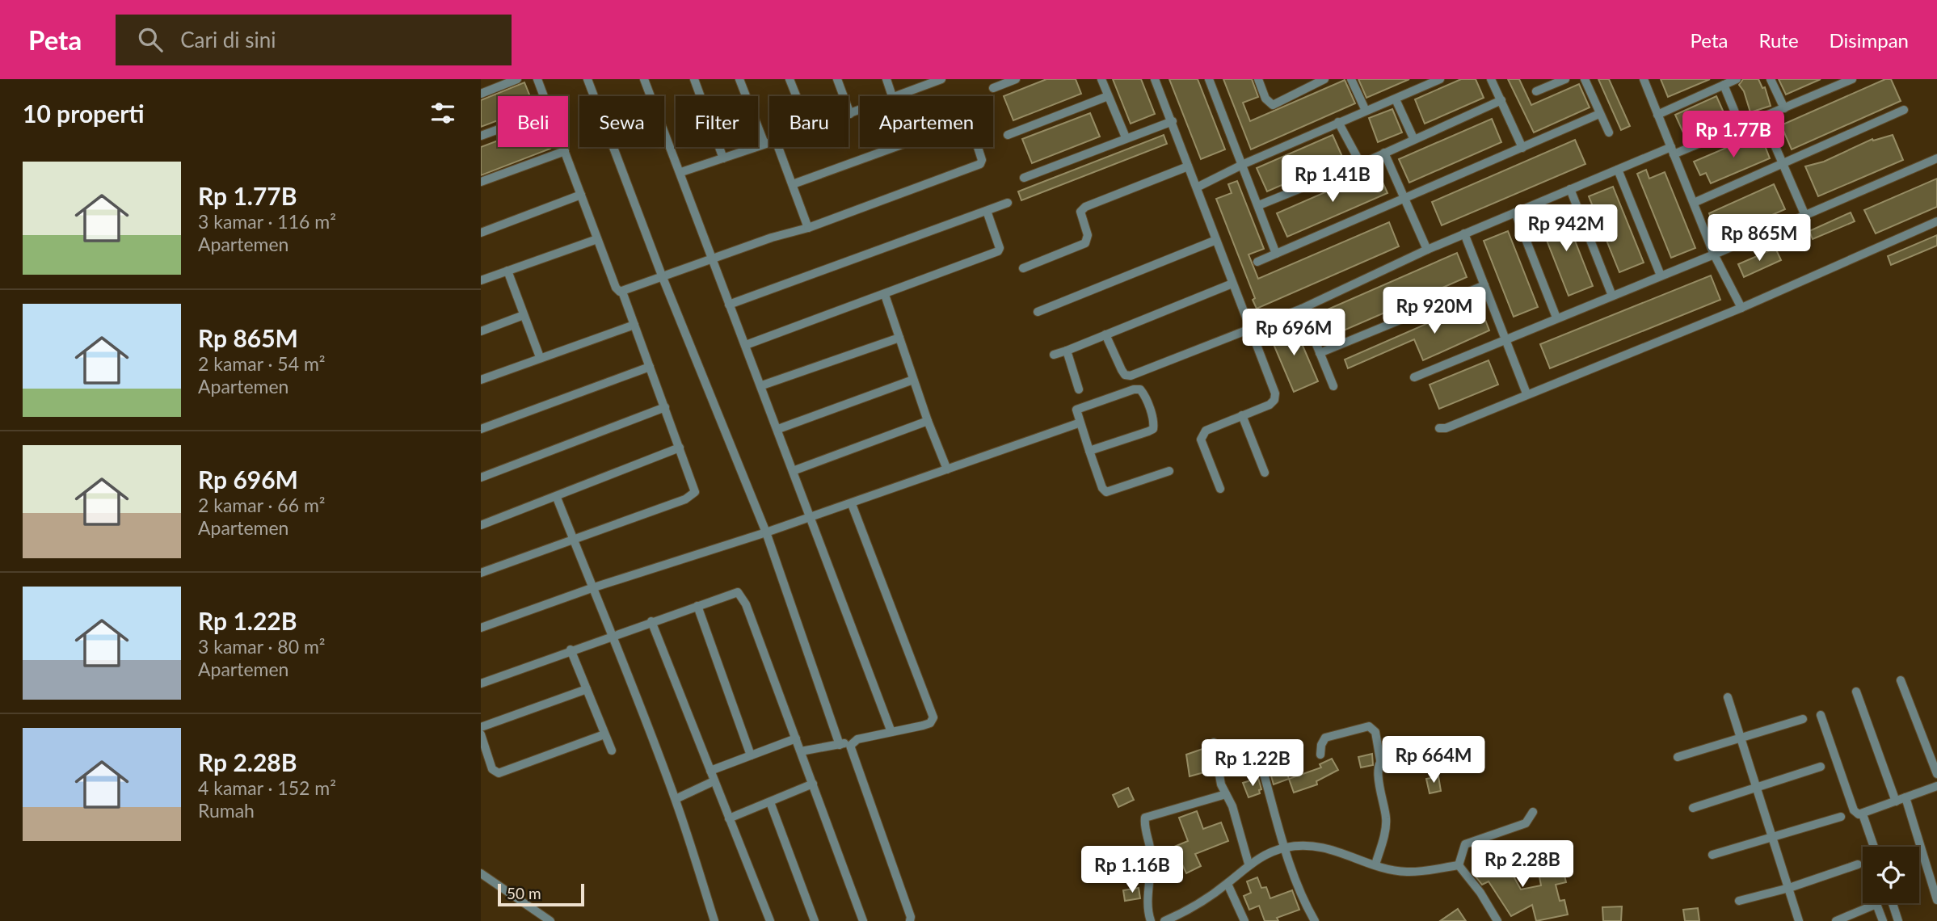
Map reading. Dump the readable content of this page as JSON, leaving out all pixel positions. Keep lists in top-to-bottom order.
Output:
{
  "scale_bar": "50 m",
  "page": {
    "header": "Peta",
    "search": "Cari di sini",
    "nav": ["Peta", "Rute", "Disimpan"],
    "heading": "10 properti",
    "chip": [
      "Beli",
      "Sewa",
      "Filter",
      "Baru",
      "Apartemen"
    ],
    "price": [
      "Rp 1.77B",
      "Rp 1.41B",
      "Rp 942M",
      "Rp 865M",
      "Rp 920M",
      "Rp 696M",
      "Rp 664M",
      "Rp 1.22B",
      "Rp 2.28B",
      "Rp 1.16B"
    ],
    "list": [
      {
        "name": "Rp 1.77B",
        "note": "3 kamar · 116 m² · Apartemen"
      },
      {
        "name": "Rp 865M",
        "note": "2 kamar · 54 m² · Apartemen"
      },
      {
        "name": "Rp 696M",
        "note": "2 kamar · 66 m² · Apartemen"
      },
      {
        "name": "Rp 1.22B",
        "note": "3 kamar · 80 m² · Apartemen"
      },
      {
        "name": "Rp 2.28B",
        "note": "4 kamar · 152 m² · Rumah"
      }
    ],
    "scale": "50 m"
  }
}
